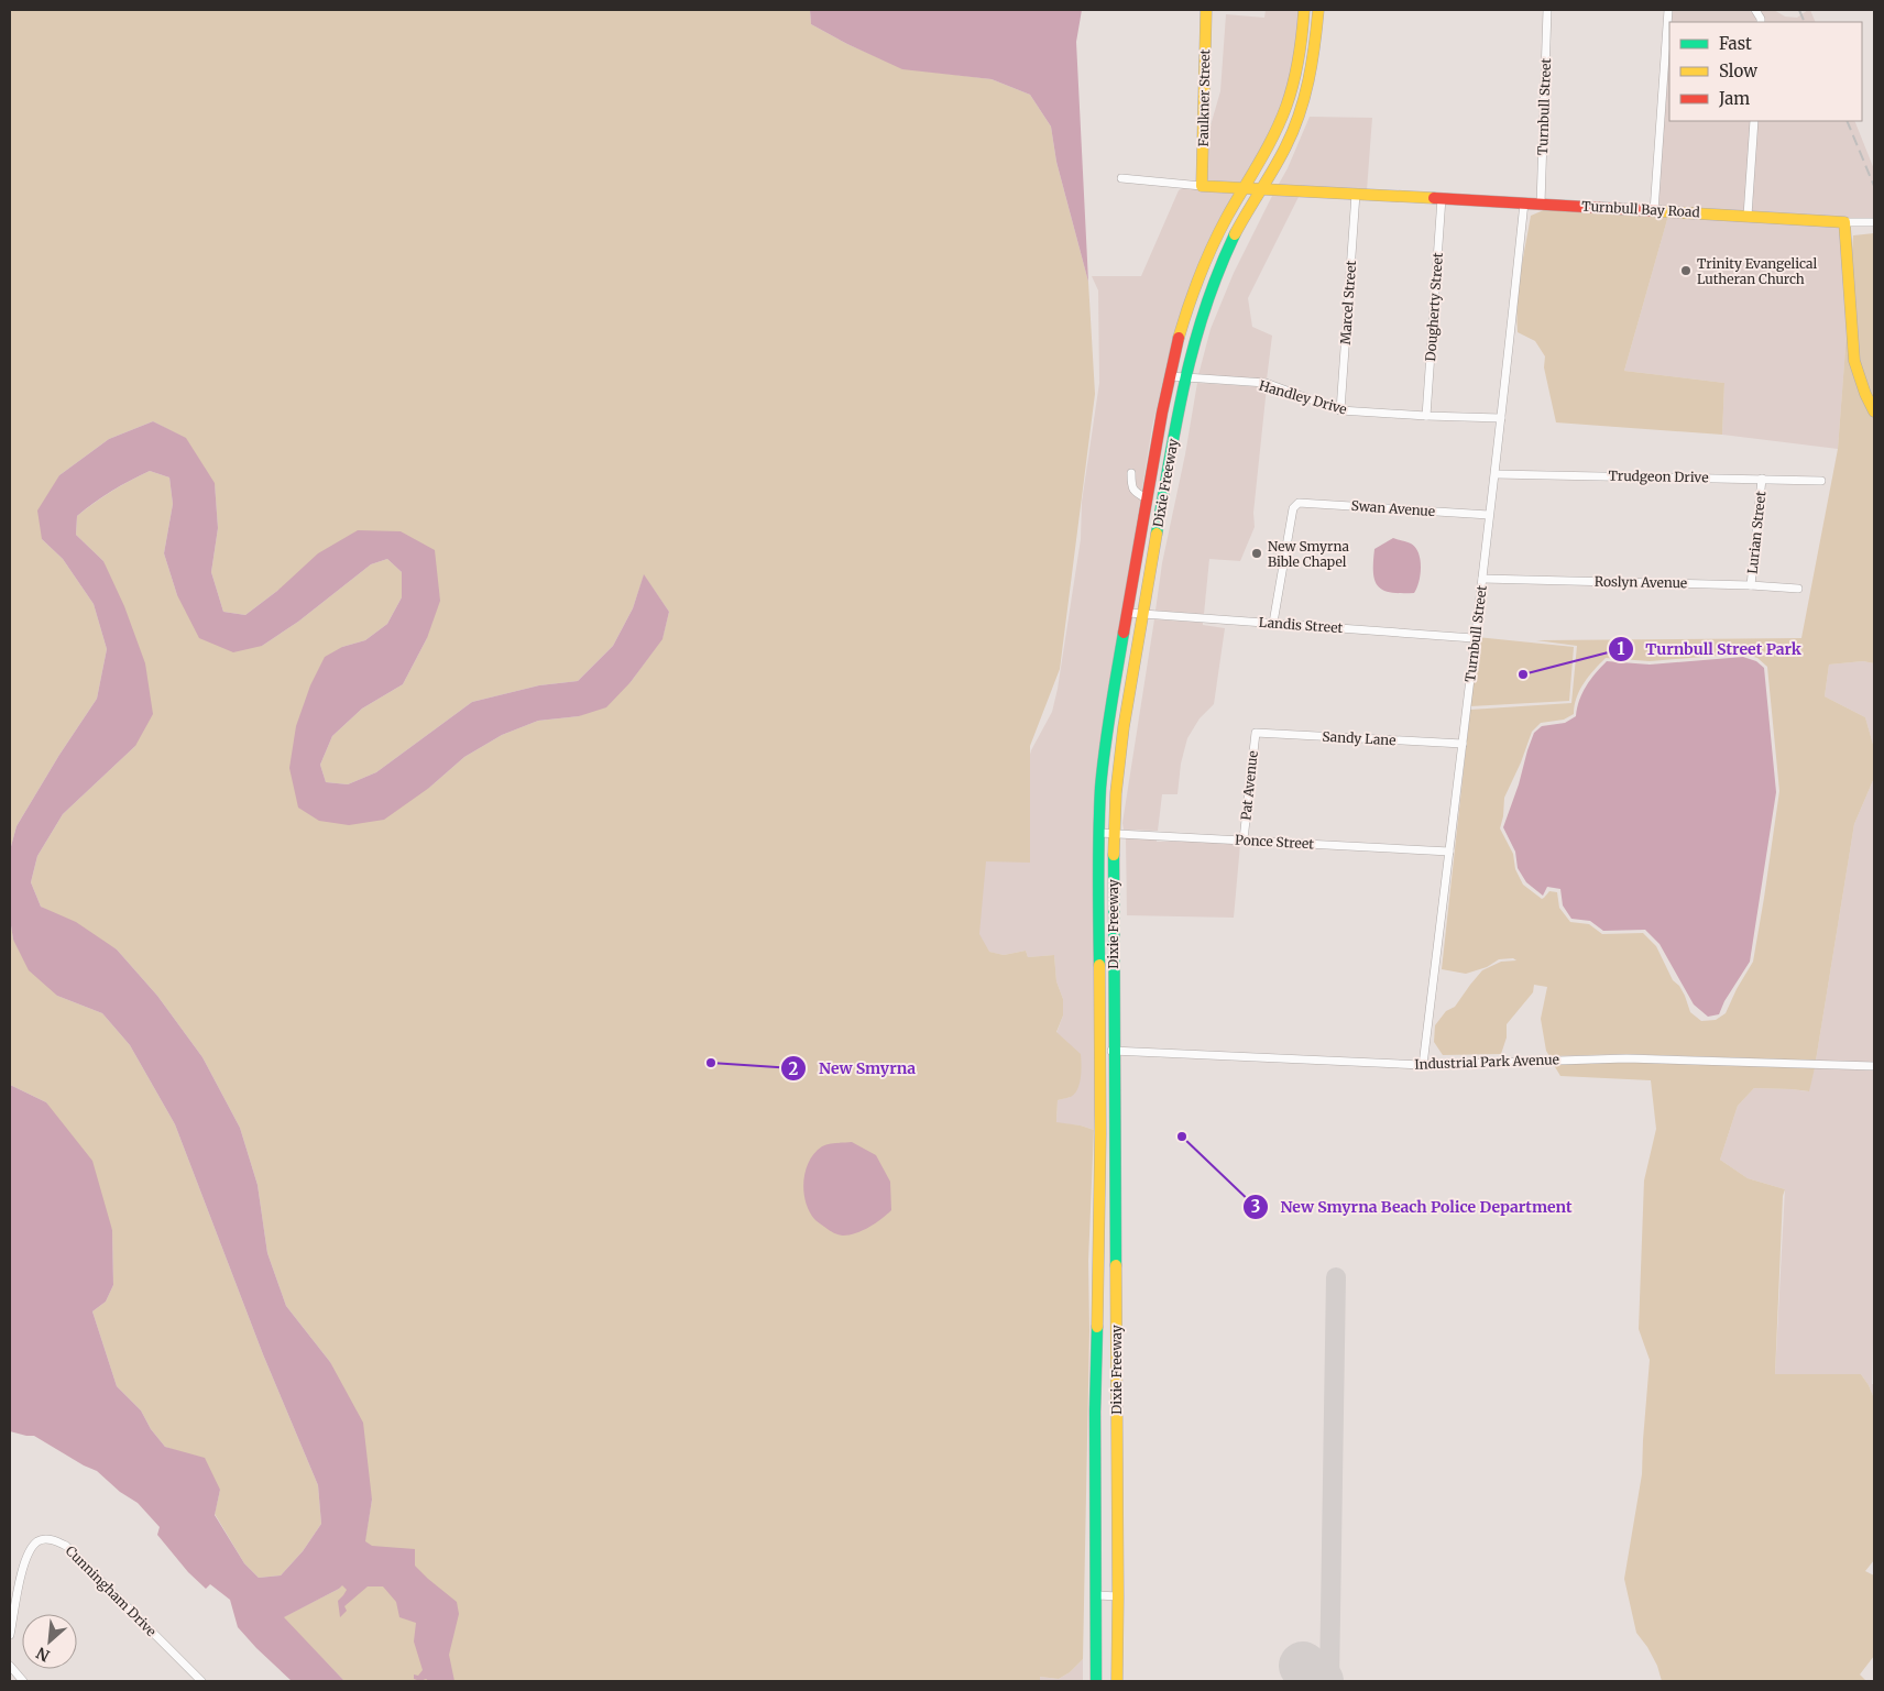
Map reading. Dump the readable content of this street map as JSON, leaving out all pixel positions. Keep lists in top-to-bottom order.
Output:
{
  "streets": {
    "main road": ["Faulkner Street", "Turnbull Bay Road", "Dixie Freeway"],
    "street": [
      "Turnbull Street",
      "Marcel Street",
      "Dougherty Street",
      "Handley Drive",
      "Trudgeon Drive",
      "Swan Avenue",
      "Lurian Street",
      "Roslyn Avenue",
      "Landis Street",
      "Sandy Lane",
      "Pat Avenue",
      "Ponce Street",
      "Industrial Park Avenue",
      "Cunningham Drive"
    ]
  },
  "crossings": [
    ["Faulkner Street", "Turnbull Bay Road"],
    ["Turnbull Street", "Turnbull Bay Road"],
    ["Turnbull Street", "Handley Drive"],
    ["Turnbull Street", "Trudgeon Drive"],
    ["Turnbull Street", "Swan Avenue"],
    ["Turnbull Street", "Roslyn Avenue"],
    ["Turnbull Street", "Landis Street"],
    ["Turnbull Street", "Sandy Lane"],
    ["Turnbull Street", "Ponce Street"],
    ["Turnbull Street", "Industrial Park Avenue"],
    ["Turnbull Bay Road", "Marcel Street"],
    ["Turnbull Bay Road", "Dougherty Street"],
    ["Turnbull Bay Road", "Dixie Freeway"],
    ["Marcel Street", "Handley Drive"],
    ["Dougherty Street", "Handley Drive"],
    ["Handley Drive", "Dixie Freeway"],
    ["Trudgeon Drive", "Lurian Street"],
    ["Dixie Freeway", "Landis Street"],
    ["Dixie Freeway", "Ponce Street"],
    ["Dixie Freeway", "Industrial Park Avenue"],
    ["Swan Avenue", "Landis Street"],
    ["Lurian Street", "Roslyn Avenue"],
    ["Sandy Lane", "Pat Avenue"],
    ["Pat Avenue", "Ponce Street"]
  ],
  "places": [
    "Trinity Evangelical Lutheran Church",
    "New Smyrna Bible Chapel",
    "Turnbull Street Park",
    "New Smyrna",
    "New Smyrna Beach Police Department"
  ],
  "legend": ["Fast", "Slow", "Jam"],
  "north": "bottom left"
}
